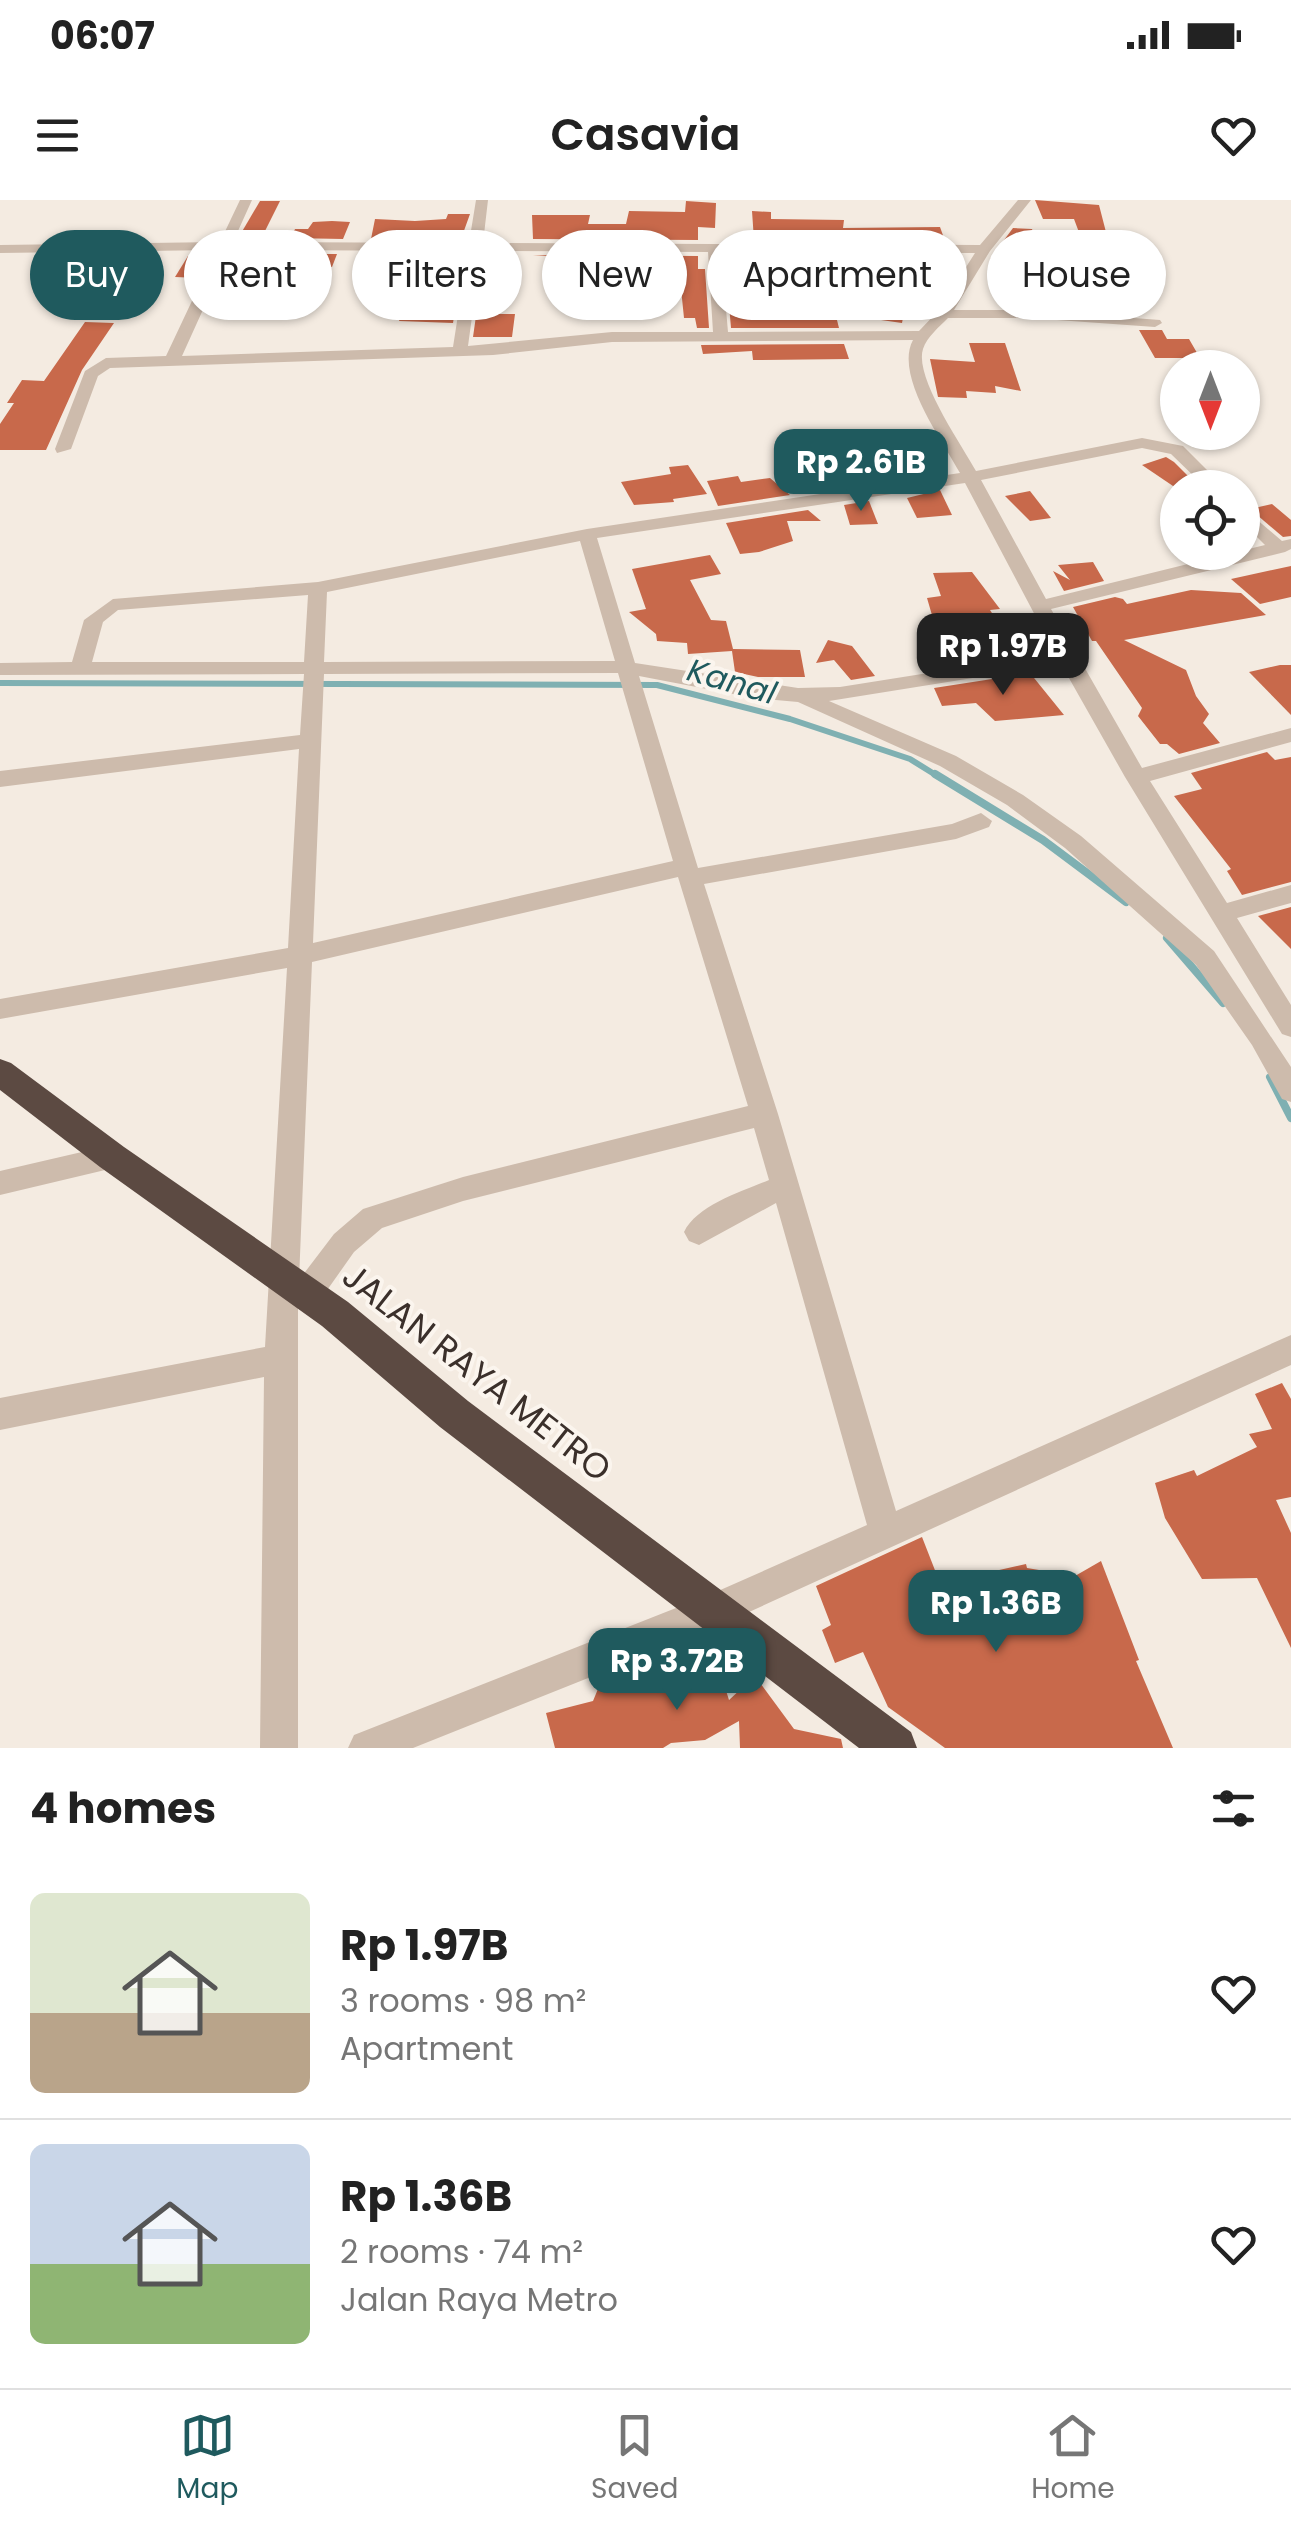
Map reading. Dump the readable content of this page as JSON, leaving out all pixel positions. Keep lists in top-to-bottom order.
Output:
{
  "streets": {
    "highway": ["JALAN RAYA METRO"]
  },
  "water": ["Kanal"],
  "north": "bottom",
  "page": {
    "status": "06:07",
    "header": "Casavia",
    "chip": [
      "Buy",
      "Rent",
      "Filters",
      "New",
      "Apartment",
      "House"
    ],
    "price": [
      "Rp 2.61B",
      "Rp 1.97B",
      "Rp 1.36B",
      "Rp 3.72B"
    ],
    "heading": "4 homes",
    "list": [
      {
        "name": "Rp 1.97B",
        "note": "3 rooms · 98 m² · Apartment"
      },
      {
        "name": "Rp 1.36B",
        "note": "2 rooms · 74 m² · Jalan Raya Metro"
      }
    ],
    "tabs": ["Map", "Saved", "Home"]
  }
}
